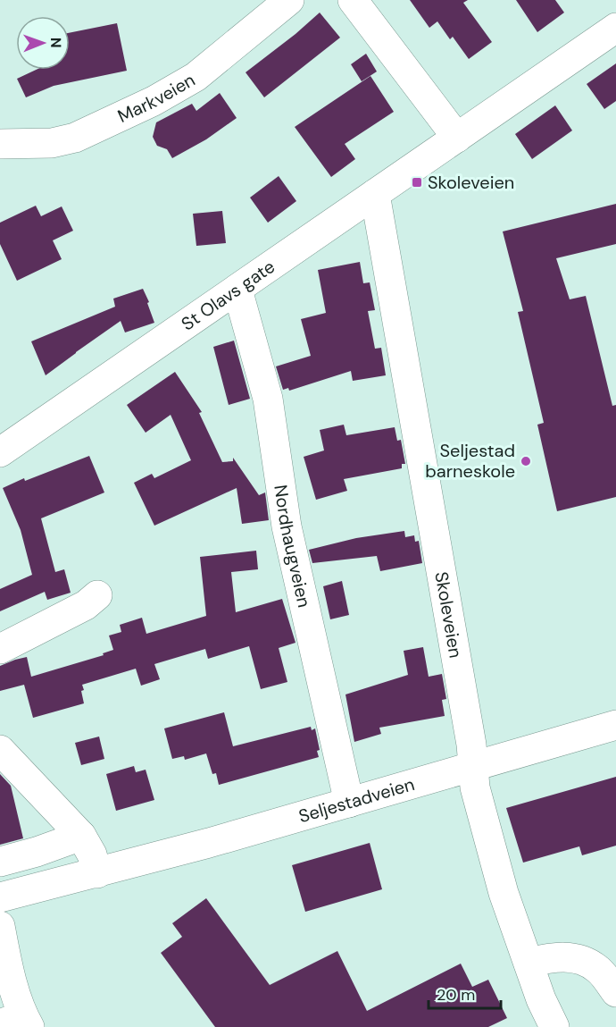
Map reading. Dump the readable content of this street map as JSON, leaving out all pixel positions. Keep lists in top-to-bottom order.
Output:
{
  "streets": {
    "street": [
      "Markveien",
      "St Olavs gate",
      "Nordhaugveien",
      "Skoleveien",
      "Seljestadveien"
    ]
  },
  "crossings": [
    ["St Olavs gate", "Nordhaugveien"],
    ["St Olavs gate", "Skoleveien"],
    ["Nordhaugveien", "Seljestadveien"],
    ["Skoleveien", "Seljestadveien"]
  ],
  "places": {
    "transit": ["Skoleveien"],
    "other": ["Seljestad barneskole"]
  },
  "scale_bar": "20 m",
  "north": "right"
}
